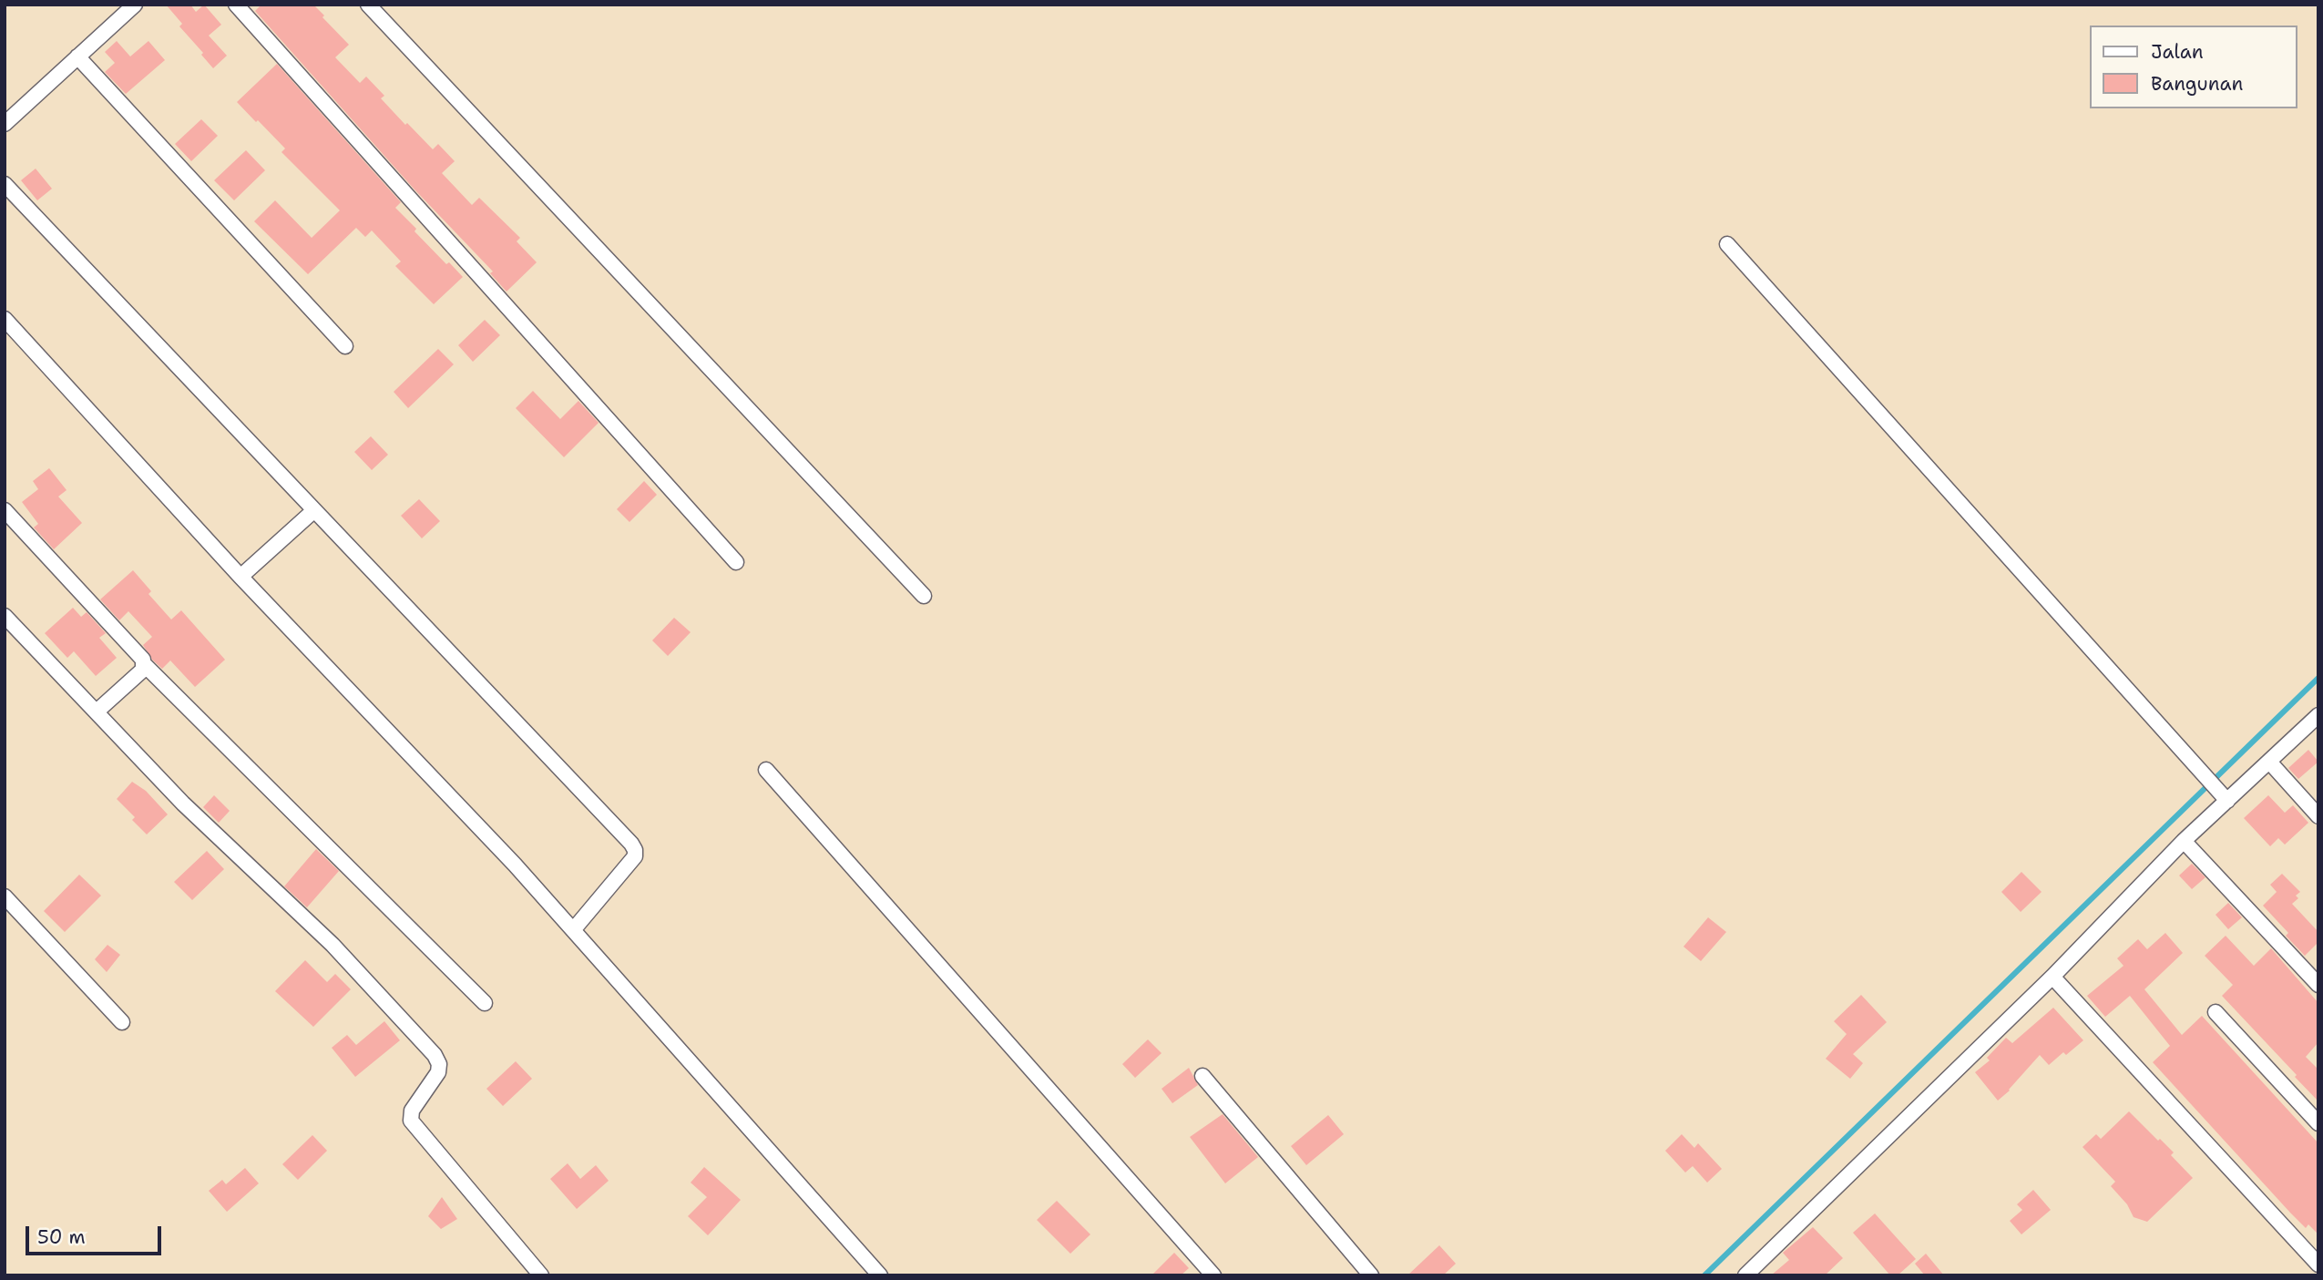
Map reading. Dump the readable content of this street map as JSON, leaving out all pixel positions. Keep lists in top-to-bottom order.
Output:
{
  "legend": ["Jalan", "Bangunan"],
  "scale_bar": "50 m"
}
